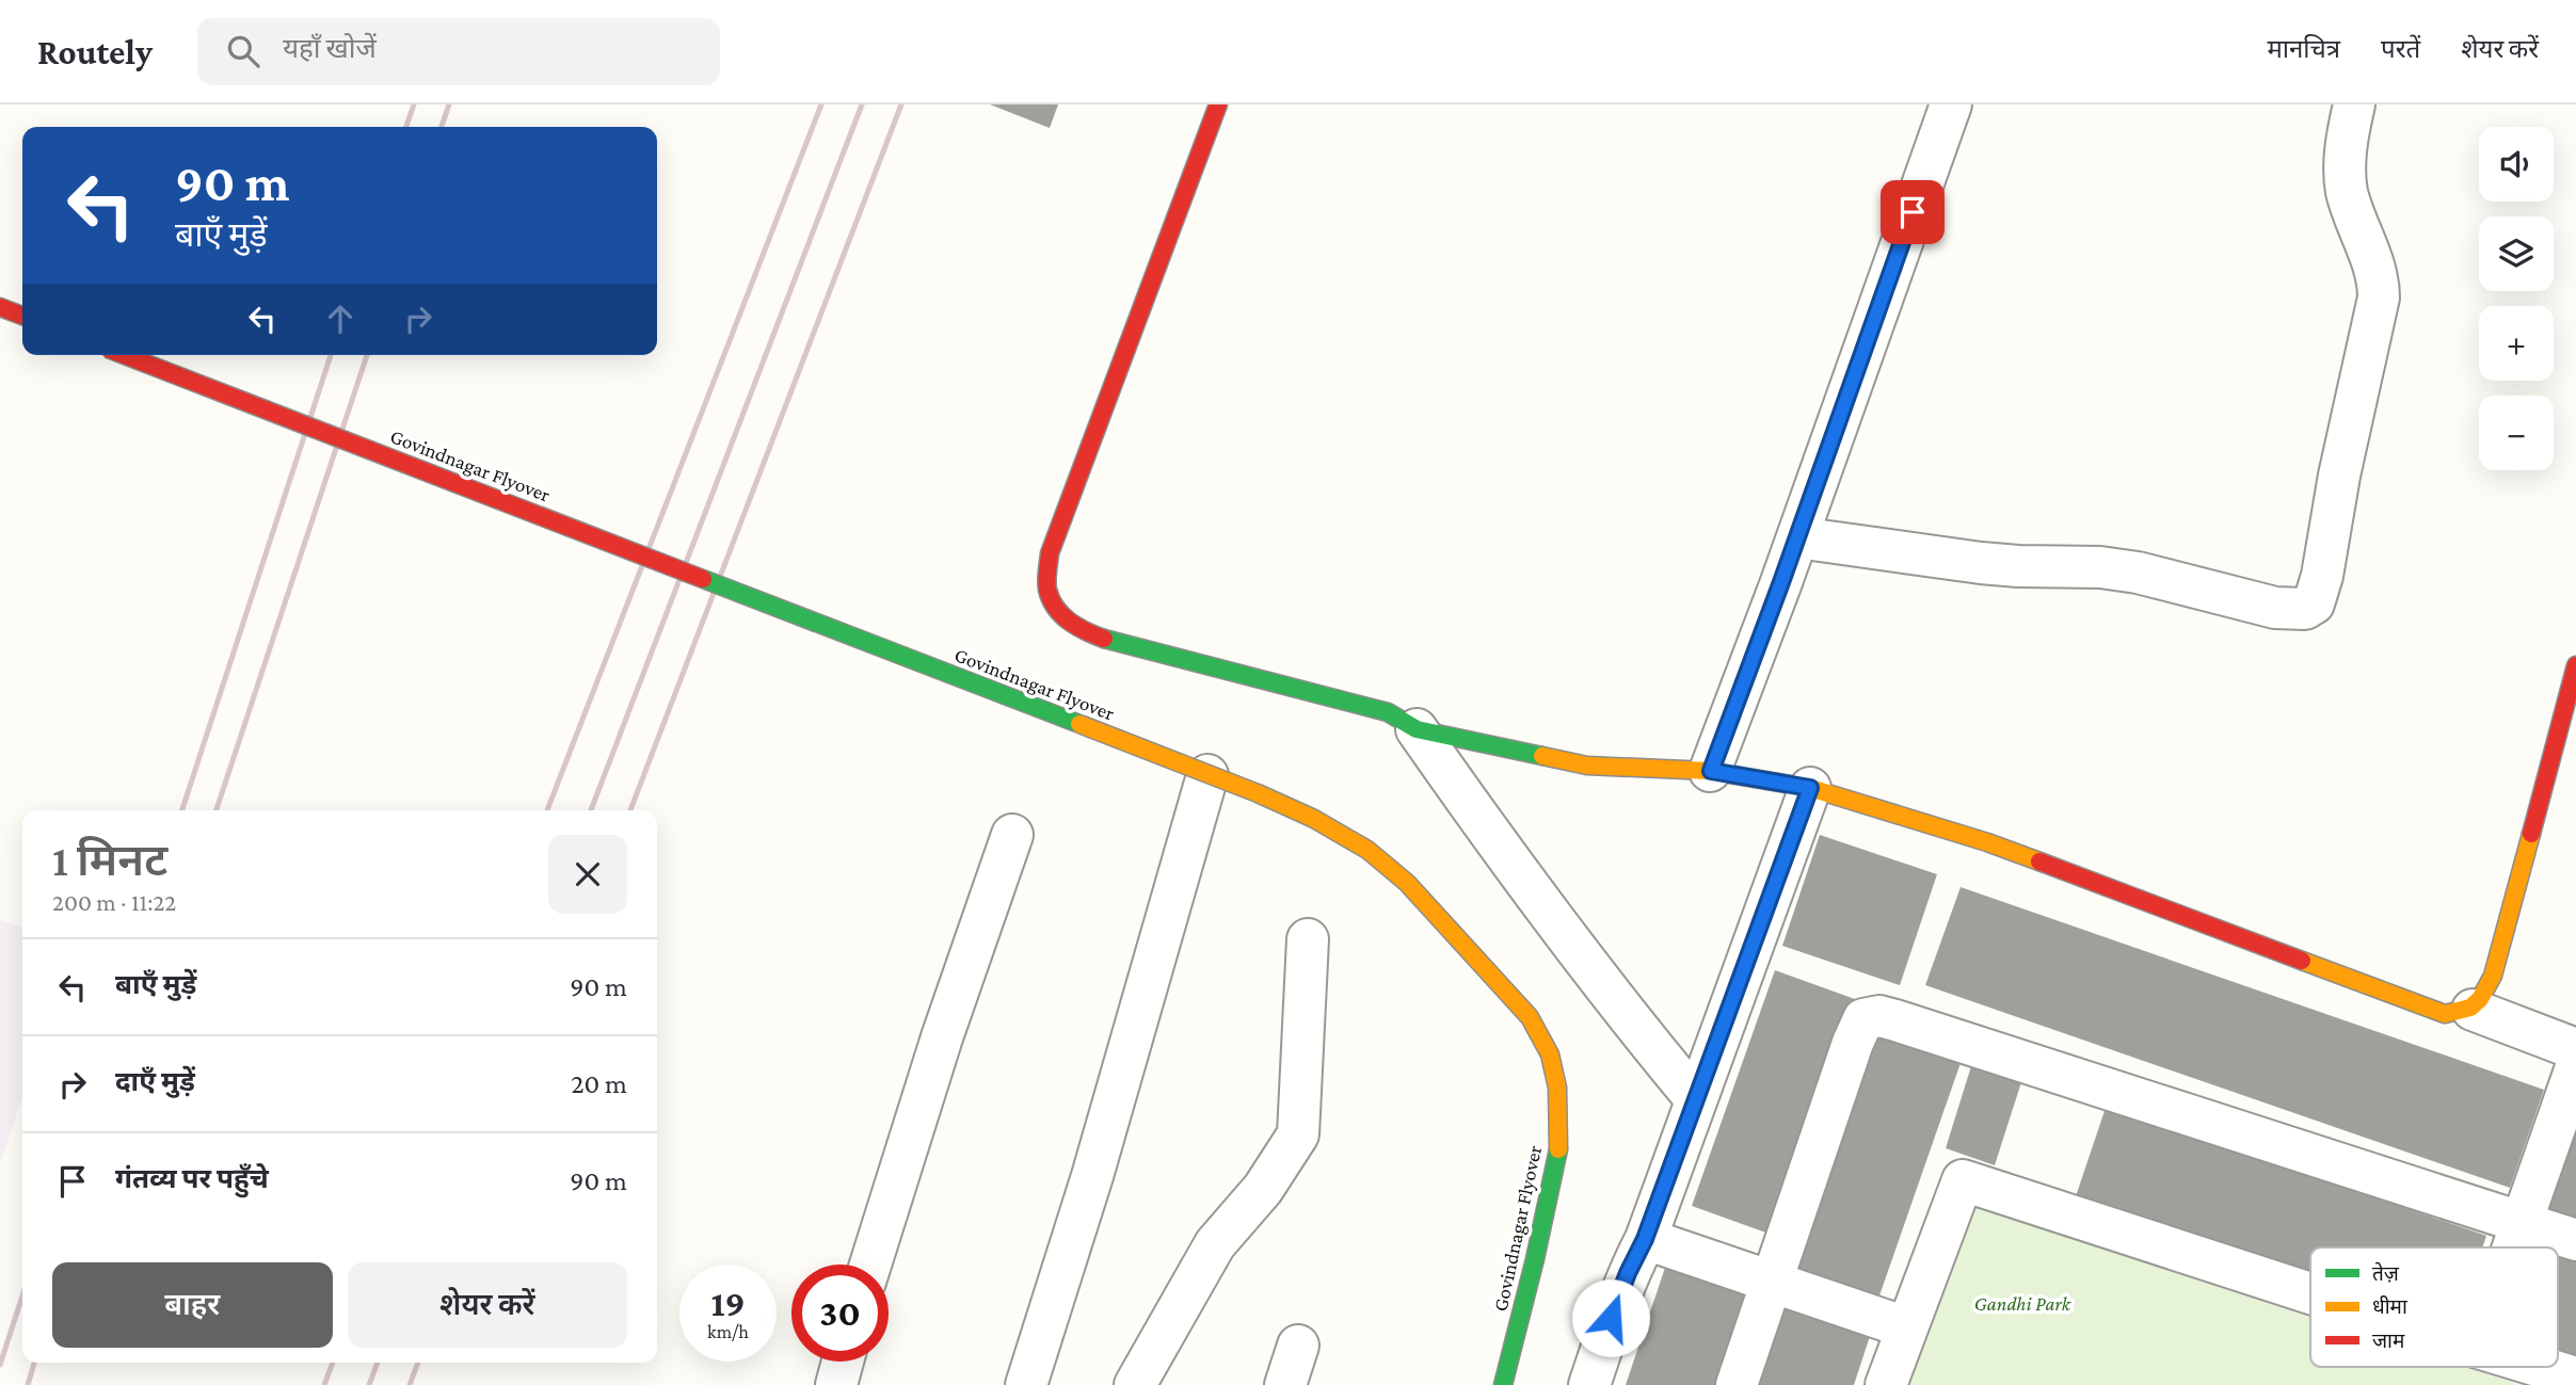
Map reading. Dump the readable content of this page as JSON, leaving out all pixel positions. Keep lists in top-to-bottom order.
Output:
{
  "streets": {
    "street": ["Govindnagar Flyover"]
  },
  "parks": ["Gandhi Park"],
  "legend": ["तेज़", "धीमा", "जाम"],
  "page": {
    "header": "Routely",
    "search": "यहाँ खोजें",
    "nav": ["मानचित्र", "परतें", "शेयर करें"],
    "map_buttons": ["+", "−"],
    "turn": ["90 m", "बाएँ मुड़ें"],
    "heading": ["1 मिनट", "200 m · 11:22"],
    "list": [
      {
        "name": "बाएँ मुड़ें",
        "value": "90 m"
      },
      {
        "name": "दाएँ मुड़ें",
        "value": "20 m"
      },
      {
        "name": "गंतव्य पर पहुँचे",
        "value": "90 m"
      }
    ],
    "buttons": ["बाहर", "शेयर करें"],
    "speed": "19 km/h",
    "limit": "30"
  }
}
